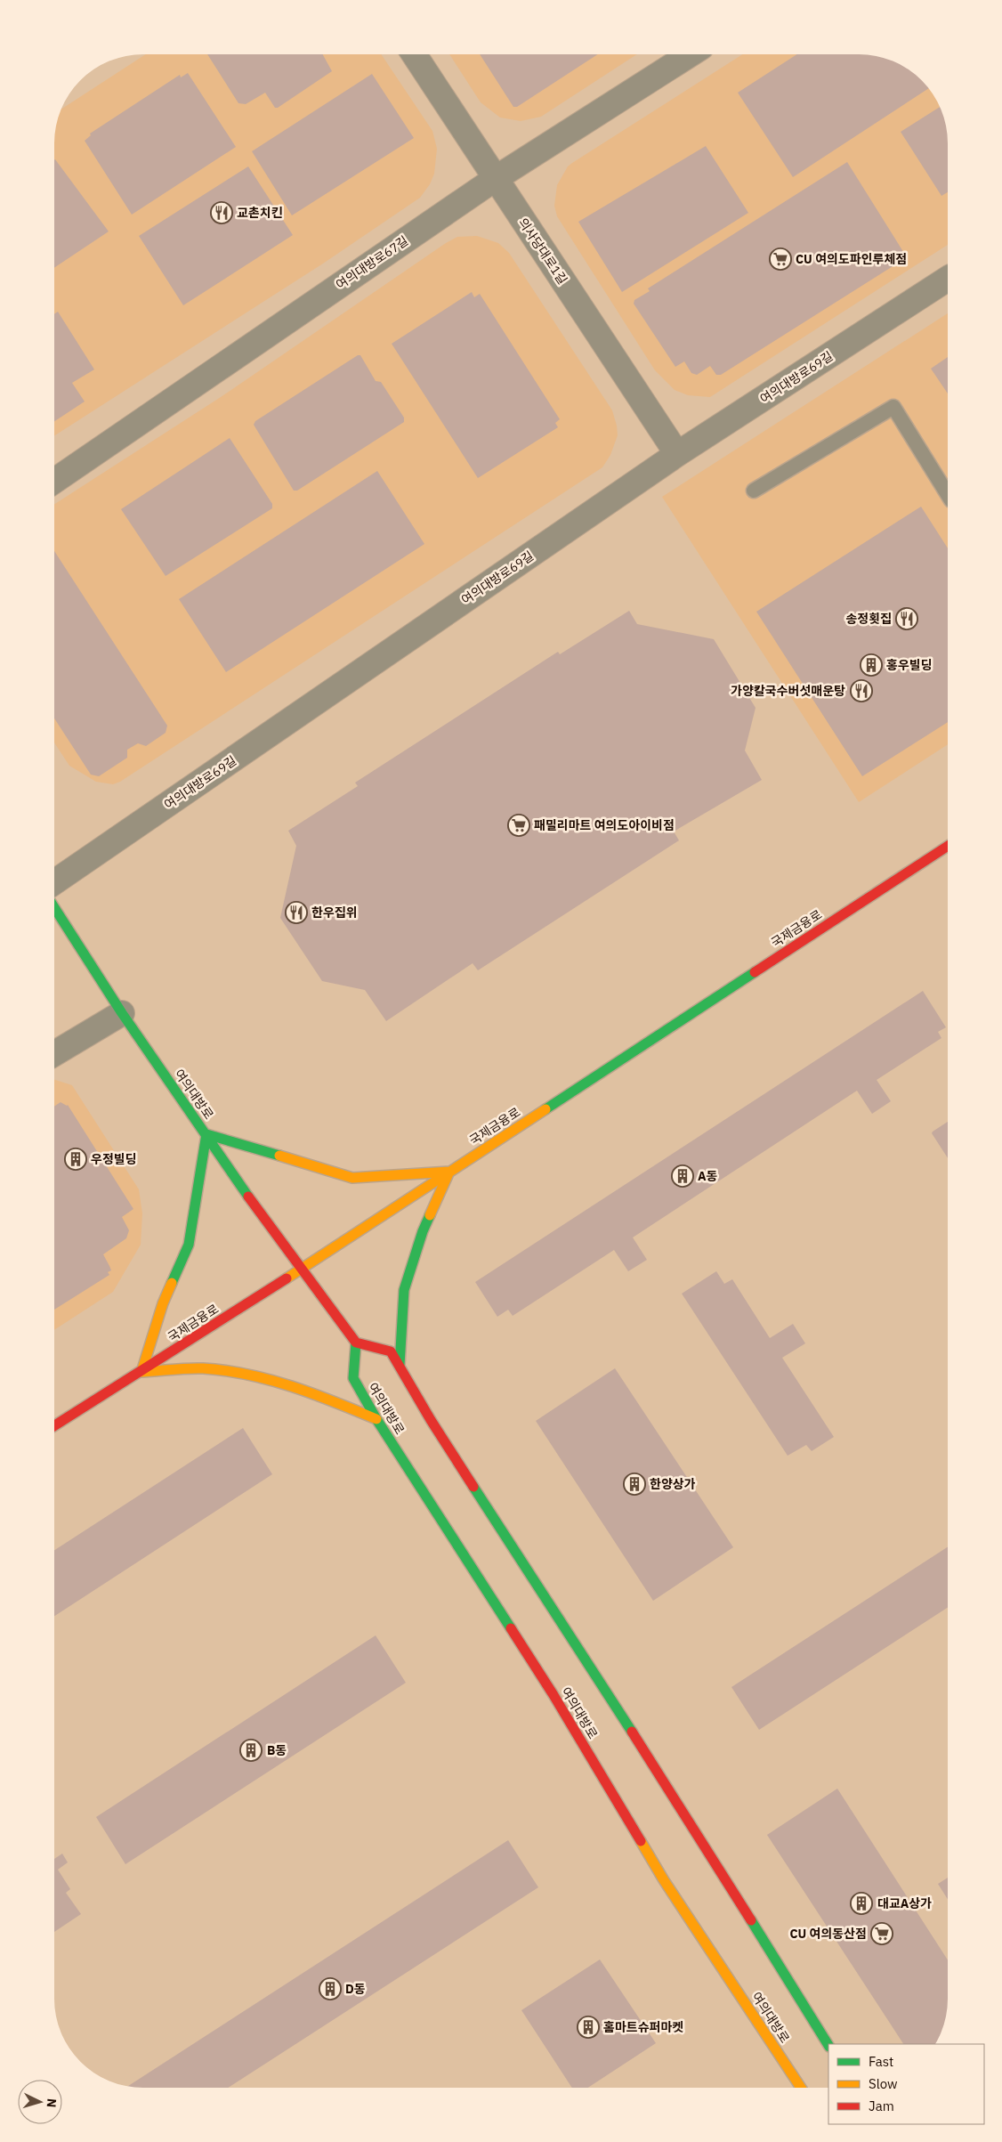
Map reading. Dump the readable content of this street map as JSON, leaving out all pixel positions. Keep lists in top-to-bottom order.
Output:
{
  "streets": {
    "main road": ["국제금융로", "여의대방로"],
    "street": ["의사당대로1길", "여의대방로67길", "여의대방로69길"]
  },
  "crossings": [
    ["의사당대로1길", "여의대방로67길"],
    ["의사당대로1길", "여의대방로69길"],
    ["국제금융로", "여의대방로"]
  ],
  "places": {
    "restaurant": [
      "교촌치킨",
      "송정횟집",
      "가양칼국수버섯매운탕",
      "한우집위"
    ],
    "supermarket": ["CU 여의도파인루체점", "패밀리마트 여의도아이비점", "CU 여의동산점"],
    "building": [
      "홍우빌딩",
      "우정빌딩",
      "A동",
      "한양상가",
      "B동",
      "대교A상가",
      "D동",
      "홈마트슈퍼마켓"
    ]
  },
  "legend": ["Fast", "Slow", "Jam"],
  "north": "right"
}
